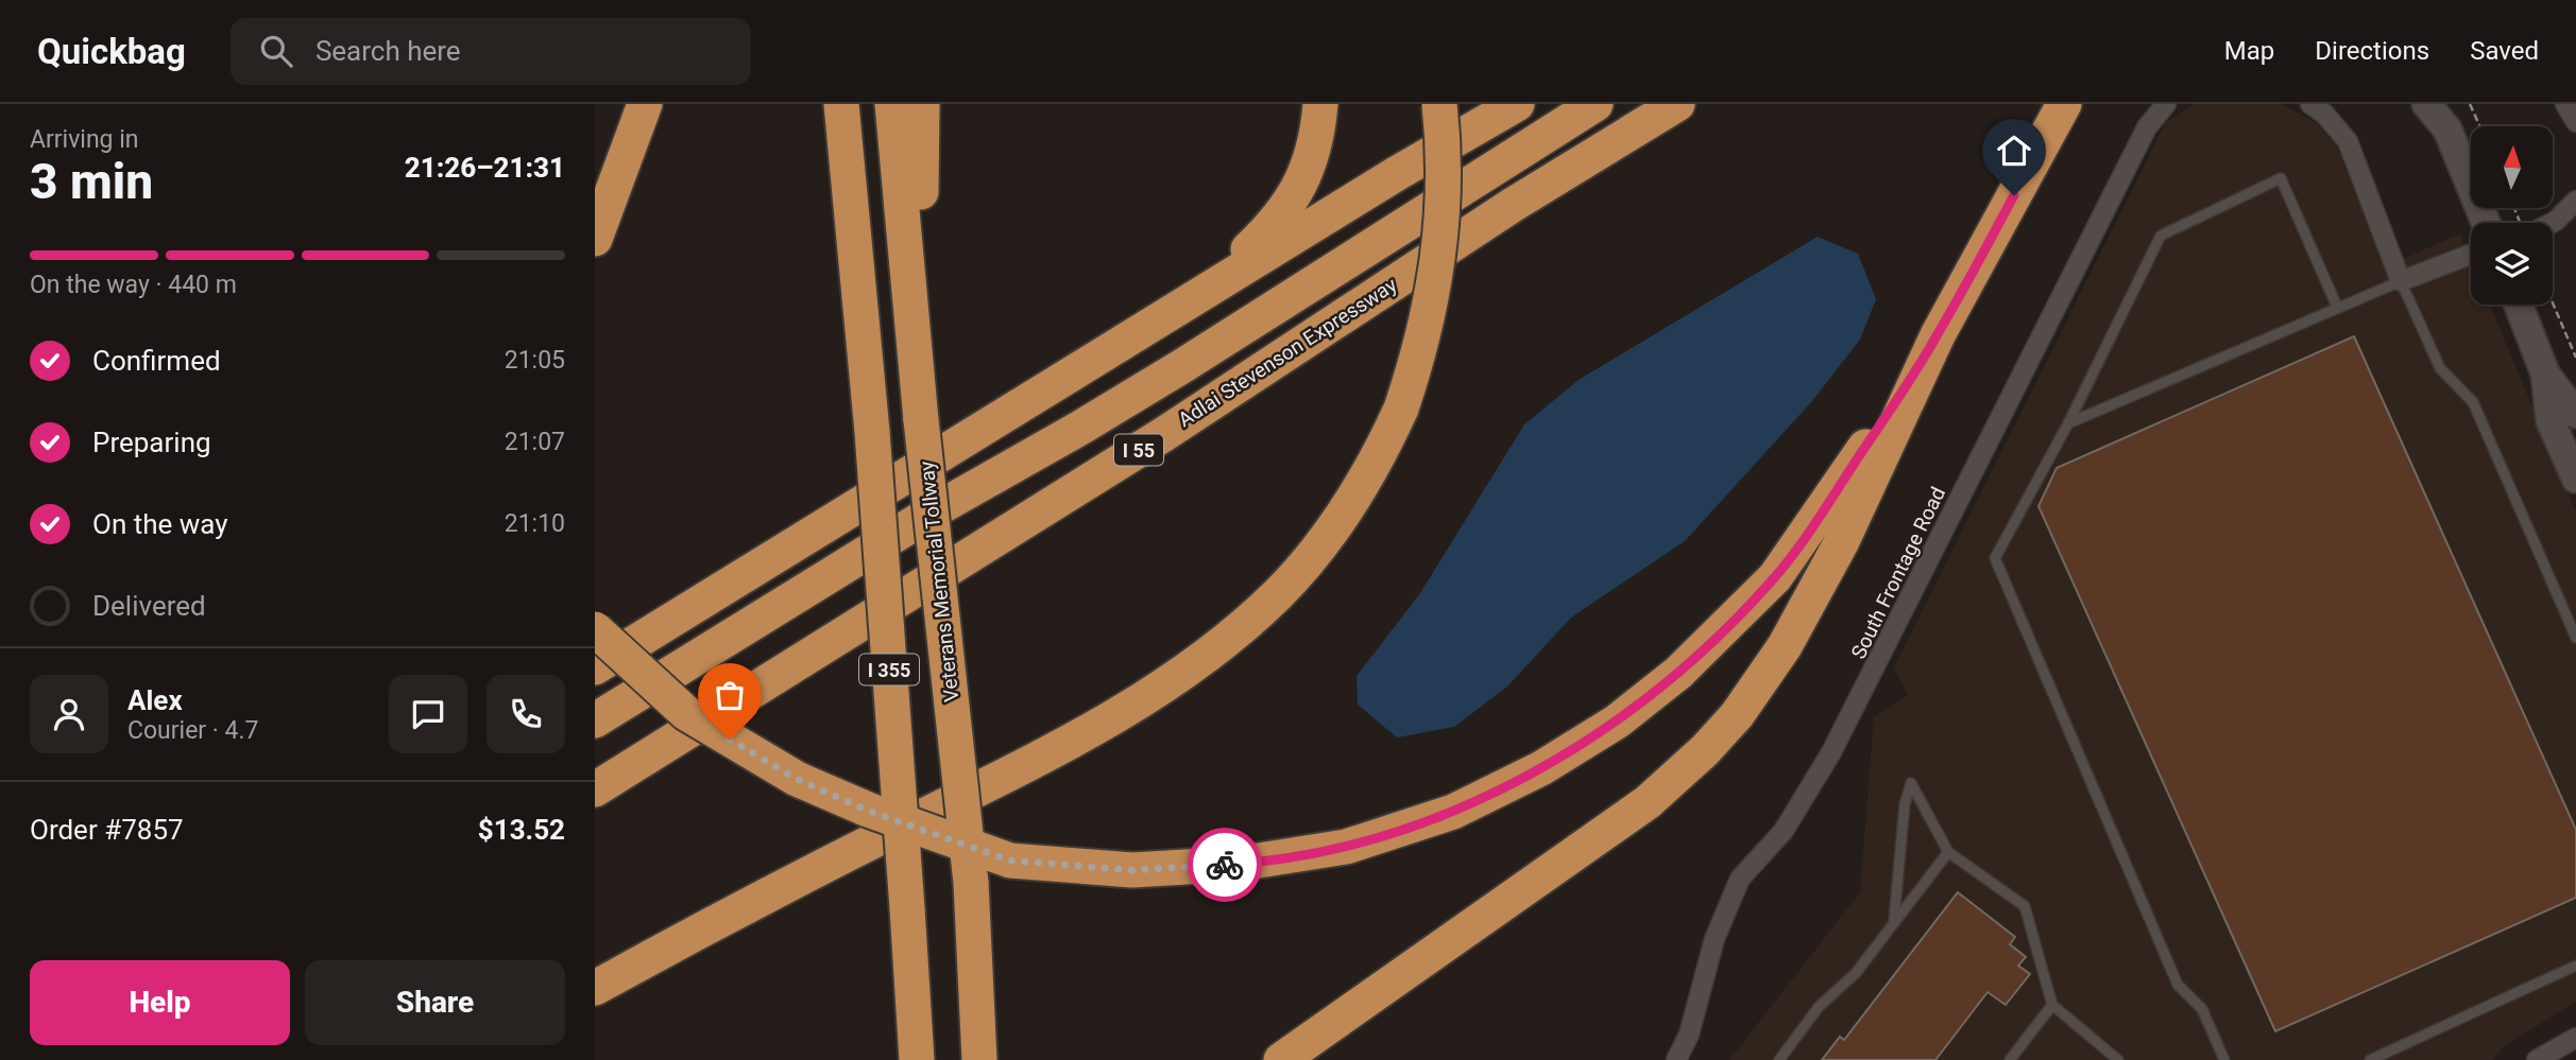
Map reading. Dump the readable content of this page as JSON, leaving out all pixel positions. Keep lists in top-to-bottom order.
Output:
{
  "streets": {
    "highway": [
      "Adlai Stevenson Expressway",
      "I 55",
      "Veterans Memorial Tollway",
      "I 355"
    ],
    "street": ["South Frontage Road"]
  },
  "north": "top",
  "page": {
    "header": "Quickbag",
    "search": "Search here",
    "nav": ["Map", "Directions", "Saved"],
    "heading": ["3 min", "Arriving in", "21:26–21:31"],
    "panel": [
      "Alex",
      "Courier · 4.7",
      "Order #7857",
      "$13.52"
    ],
    "bar": "On the way · 440 m",
    "list": [
      ["Confirmed", "21:05"],
      ["Preparing", "21:07"],
      ["On the way", "21:10"],
      "Delivered"
    ],
    "buttons": ["Help", "Share"]
  }
}
